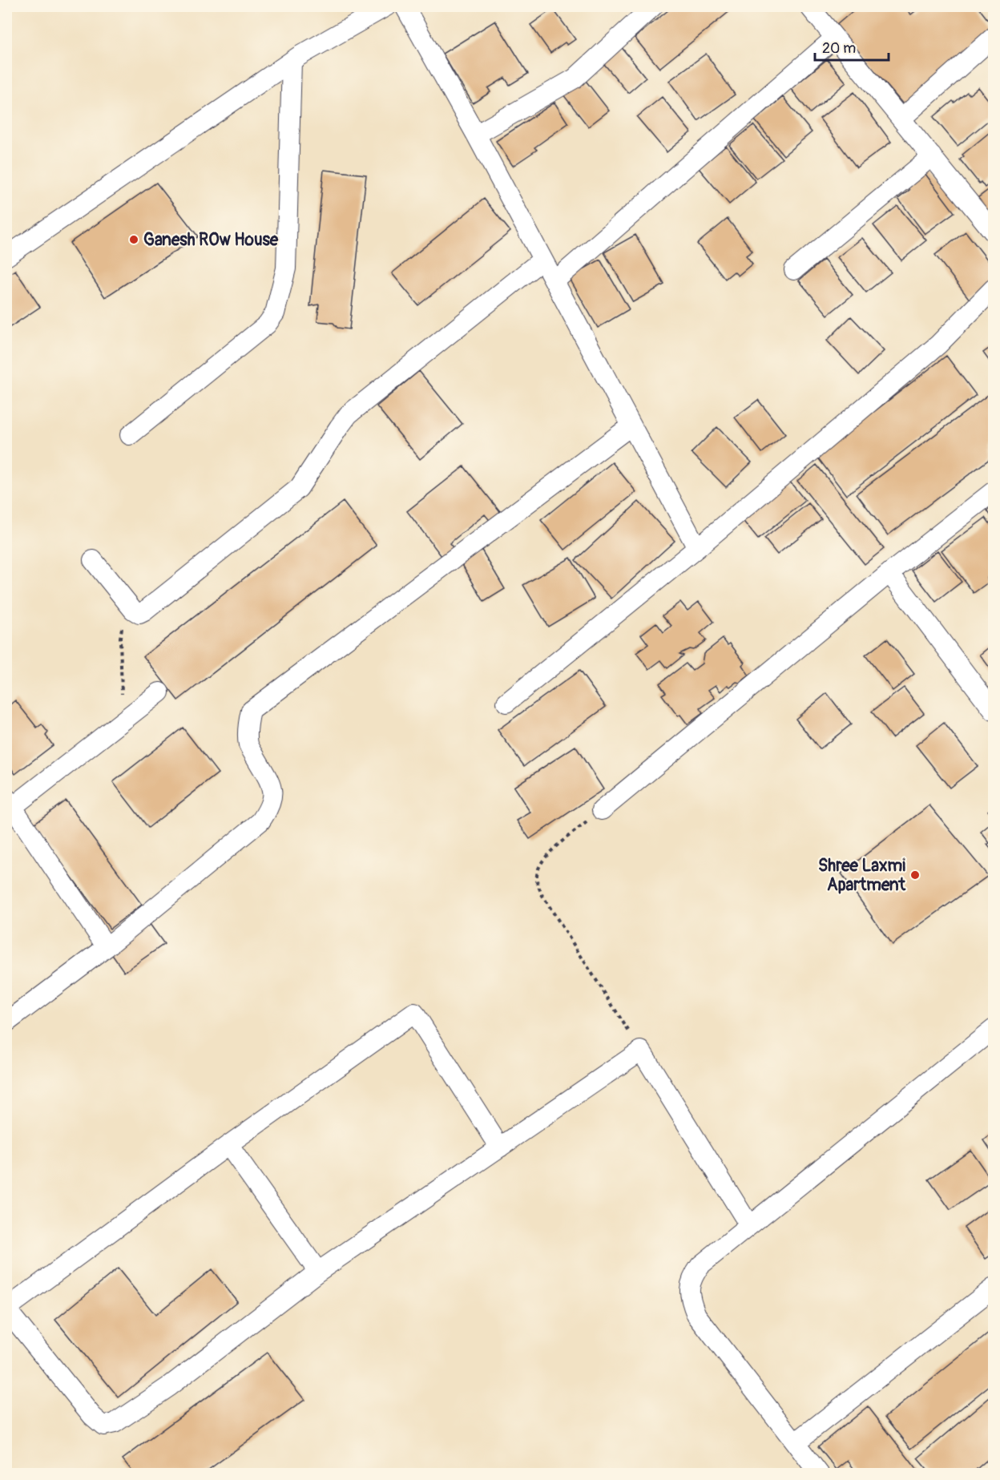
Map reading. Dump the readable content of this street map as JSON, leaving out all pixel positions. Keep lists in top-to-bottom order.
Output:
{
  "places": ["Ganesh ROw House", "Shree Laxmi Apartment"],
  "scale_bar": "20 m"
}
